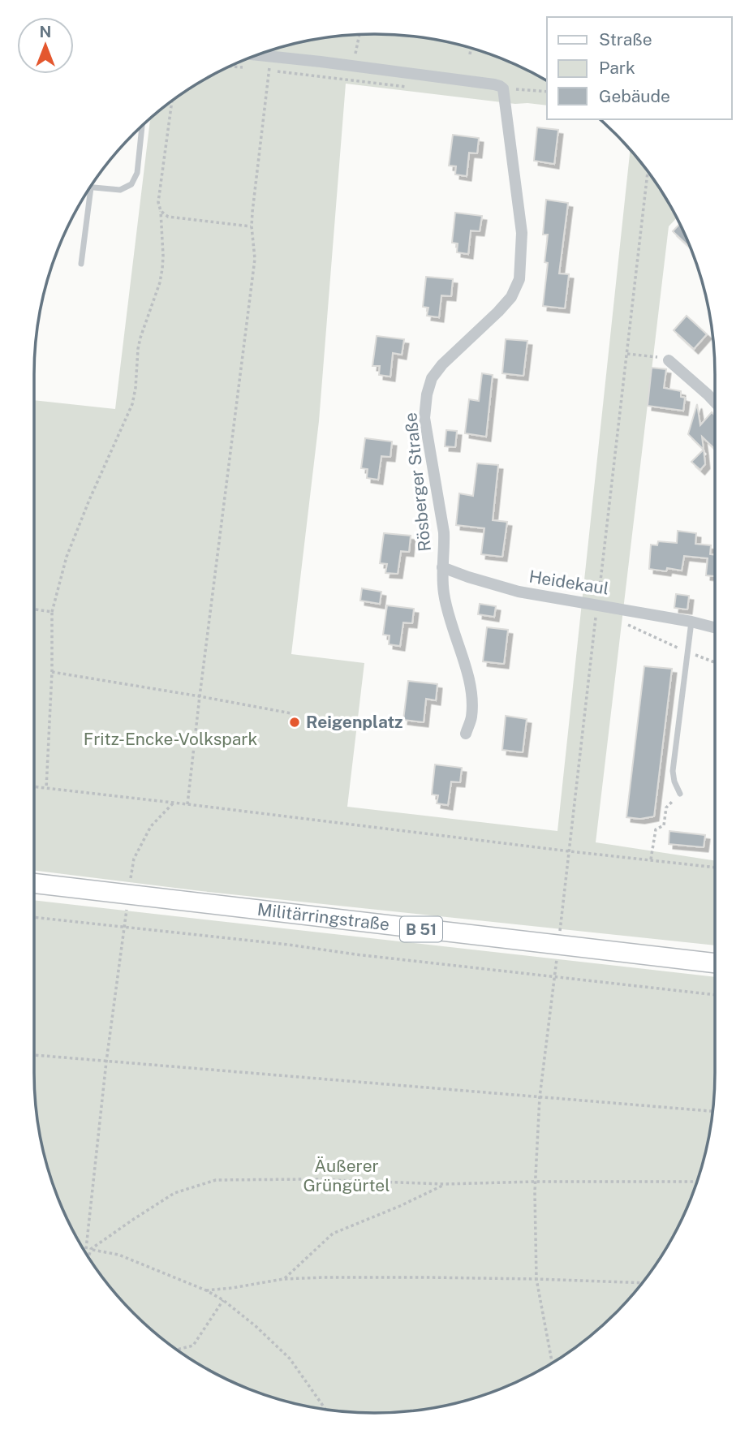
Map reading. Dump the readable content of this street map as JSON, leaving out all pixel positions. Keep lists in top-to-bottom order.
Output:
{
  "streets": {
    "main road": ["Militärringstraße", "B 51"],
    "street": ["Rösberger Straße", "Heidekaul"]
  },
  "crossings": [
    ["Rösberger Straße", "Heidekaul"]
  ],
  "parks": ["Fritz-Encke-Volkspark", "Äußerer Grüngürtel"],
  "places": ["Reigenplatz"],
  "legend": ["Straße", "Park", "Gebäude"],
  "north": "top"
}
